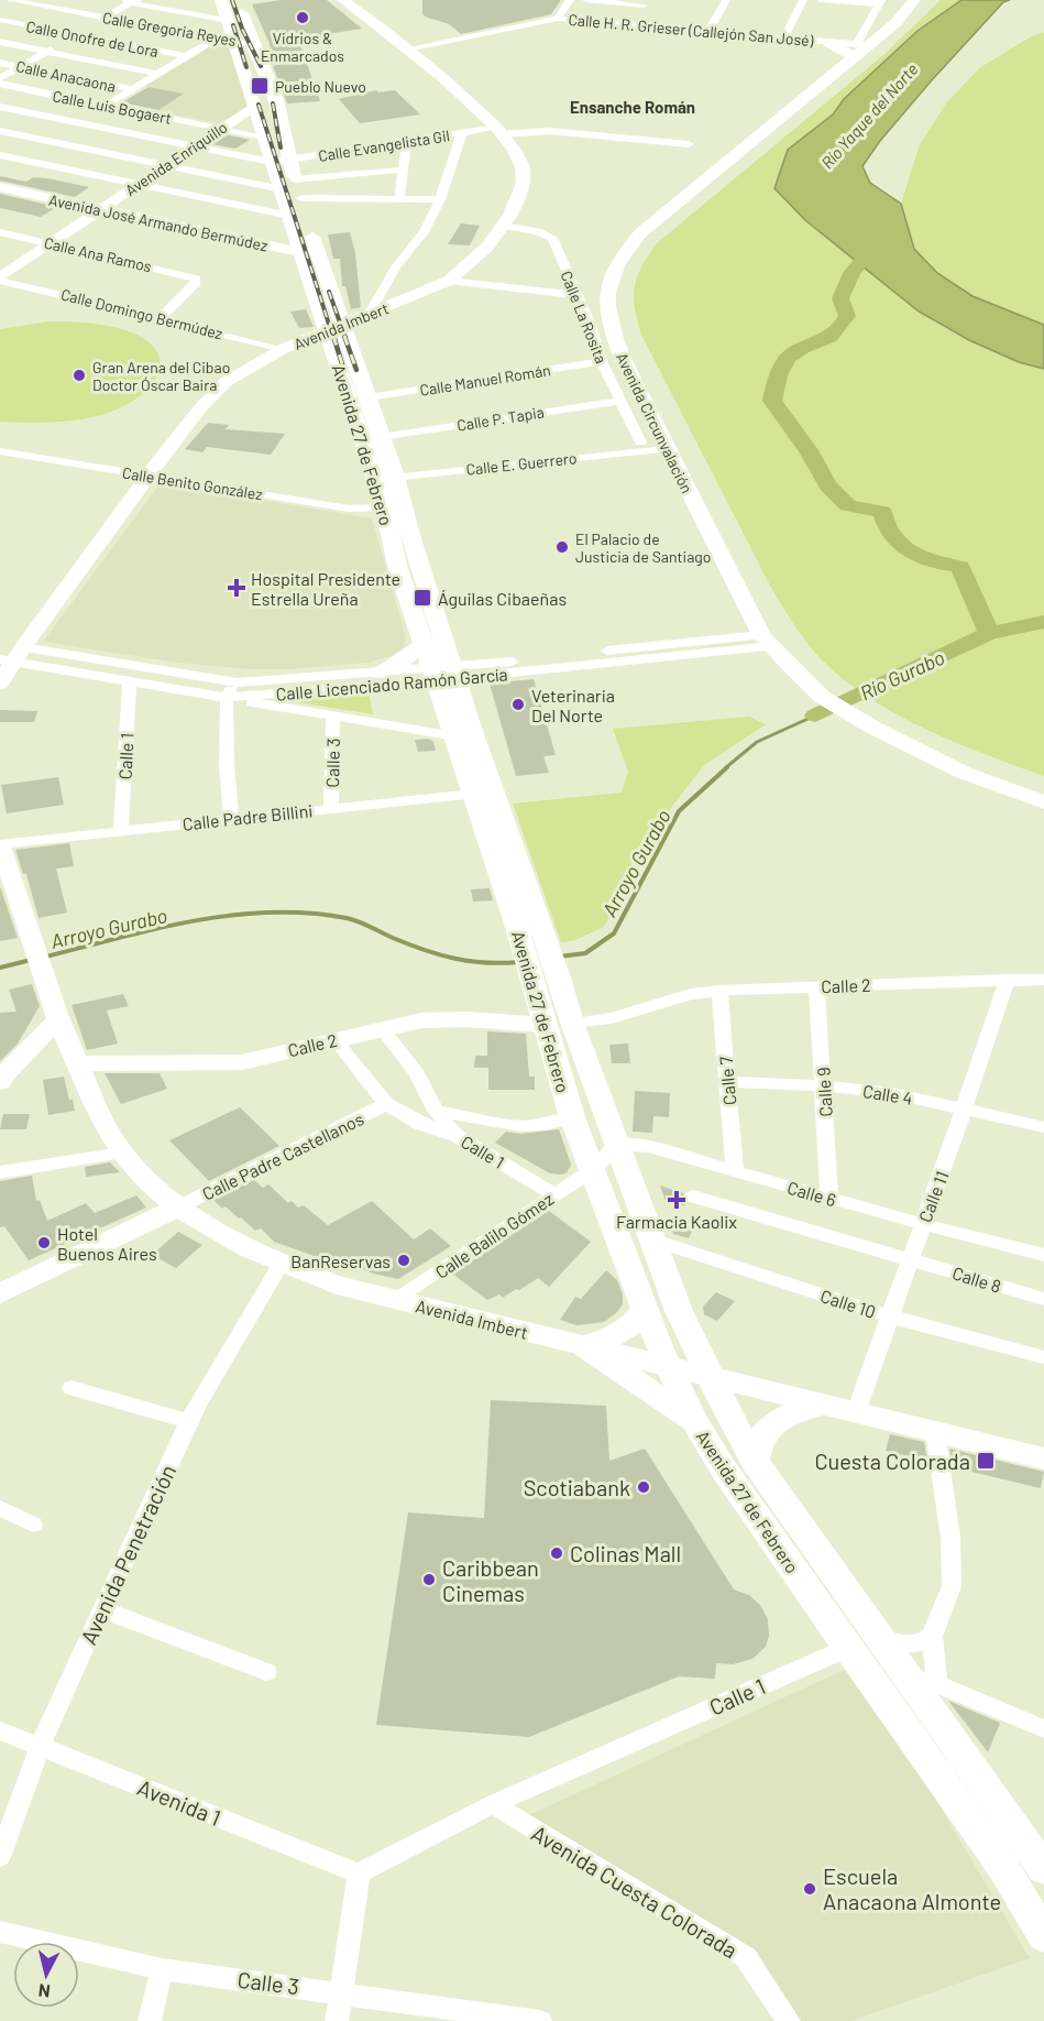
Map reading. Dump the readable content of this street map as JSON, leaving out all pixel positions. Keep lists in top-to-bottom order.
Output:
{
  "streets": {
    "main road": [
      "Avenida Enriquillo",
      "Avenida José Armando Bermúdez",
      "Avenida Imbert",
      "Avenida Circunvalación",
      "Avenida 27 de Febrero",
      "Calle 2"
    ],
    "street": [
      "Calle Gregoria Reyes",
      "Calle H. R. Grieser (Callejón San José)",
      "Calle Onofre de Lora",
      "Calle Anacaona",
      "Calle Luis Bogaert",
      "Calle Evangelista Gil",
      "Calle Ana Ramos",
      "Calle Domingo Bermúdez",
      "Calle La Rosita",
      "Calle Manuel Román",
      "Calle P. Tapia",
      "Calle E. Guerrero",
      "Calle Benito González",
      "Calle Licenciado Ramón García",
      "Calle 1",
      "Calle 3",
      "Calle Padre Billini",
      "Calle 7",
      "Calle 9",
      "Calle 4",
      "Calle Padre Castellanos",
      "Calle 6",
      "Calle 11",
      "Calle Balilo Gómez",
      "Calle 8",
      "Calle 10",
      "Avenida Penetración",
      "Avenida 1",
      "Avenida Cuesta Colorada"
    ]
  },
  "crossings": [
    ["Calle Gregoria Reyes", "Avenida 27 de Febrero"],
    ["Calle H. R. Grieser (Callejón San José)", "Avenida Imbert"],
    ["Calle Luis Bogaert", "Avenida Enriquillo"],
    ["Calle Luis Bogaert", "Avenida 27 de Febrero"],
    ["Calle Evangelista Gil", "Avenida Enriquillo"],
    ["Calle Evangelista Gil", "Avenida Imbert"],
    ["Calle Evangelista Gil", "Avenida 27 de Febrero"],
    ["Avenida Enriquillo", "Avenida José Armando Bermúdez"],
    ["Avenida Enriquillo", "Calle Ana Ramos"],
    ["Avenida Enriquillo", "Calle Domingo Bermúdez"],
    ["Avenida Enriquillo", "Avenida 27 de Febrero"],
    ["Avenida José Armando Bermúdez", "Avenida 27 de Febrero"],
    ["Calle Ana Ramos", "Calle Domingo Bermúdez"],
    ["Calle Domingo Bermúdez", "Avenida Imbert"],
    ["Calle La Rosita", "Avenida Imbert"],
    ["Calle La Rosita", "Calle Manuel Román"],
    ["Calle La Rosita", "Calle P. Tapia"],
    ["Calle La Rosita", "Calle E. Guerrero"],
    ["Avenida Imbert", "Avenida 27 de Febrero"],
    ["Avenida Imbert", "Calle Benito González"],
    ["Avenida Imbert", "Calle Licenciado Ramón García"],
    ["Avenida Imbert", "Calle 2"],
    ["Avenida Imbert", "Calle Padre Castellanos"],
    ["Avenida Imbert", "Calle 11"],
    ["Avenida Imbert", "Calle Balilo Gómez"],
    ["Avenida Imbert", "Avenida Penetración"],
    ["Calle Manuel Román", "Avenida 27 de Febrero"],
    ["Calle P. Tapia", "Avenida 27 de Febrero"],
    ["Avenida Circunvalación", "Calle E. Guerrero"],
    ["Avenida Circunvalación", "Calle Licenciado Ramón García"],
    ["Avenida 27 de Febrero", "Calle E. Guerrero"],
    ["Avenida 27 de Febrero", "Calle Benito González"],
    ["Avenida 27 de Febrero", "Calle Licenciado Ramón García"],
    ["Avenida 27 de Febrero", "Calle 1"],
    ["Avenida 27 de Febrero", "Calle Padre Billini"],
    ["Avenida 27 de Febrero", "Calle 2"],
    ["Avenida 27 de Febrero", "Calle 6"],
    ["Avenida 27 de Febrero", "Calle Balilo Gómez"],
    ["Avenida 27 de Febrero", "Calle 10"],
    ["Calle Licenciado Ramón García", "Calle 1"],
    ["Calle 1", "Calle Padre Billini"],
    ["Calle 1", "Calle 2"],
    ["Calle 1", "Calle Balilo Gómez"],
    ["Calle 1", "Avenida 1"],
    ["Calle 1", "Avenida Cuesta Colorada"],
    ["Calle 3", "Calle Padre Billini"],
    ["Calle 2", "Calle 7"],
    ["Calle 2", "Calle 9"],
    ["Calle 2", "Calle 11"],
    ["Calle 7", "Calle 4"],
    ["Calle 7", "Calle 6"],
    ["Calle 9", "Calle 4"],
    ["Calle 9", "Calle 6"],
    ["Calle 4", "Calle 11"],
    ["Calle 6", "Calle 11"],
    ["Calle 11", "Calle 8"],
    ["Calle 11", "Calle 10"],
    ["Avenida Penetración", "Avenida 1"]
  ],
  "districts": ["Ensanche Román"],
  "water": ["Río Yaque del Norte", "Río Gurabo", "Arroyo Gurabo"],
  "places": {
    "other": [
      "Vidrios & Enmarcados",
      "Gran Arena del Cibao Doctor Óscar Baira",
      "El Palacio de Justicia de Santiago",
      "Veterinaria Del Norte",
      "Hotel Buenos Aires",
      "BanReservas",
      "Scotiabank",
      "Colinas Mall",
      "Caribbean Cinemas",
      "Escuela Anacaona Almonte"
    ],
    "transit": ["Pueblo Nuevo", "Águilas Cibaeñas", "Cuesta Colorada"],
    "health": ["Hospital Presidente Estrella Ureña", "Farmacia Kaolix"]
  },
  "north": "bottom"
}
